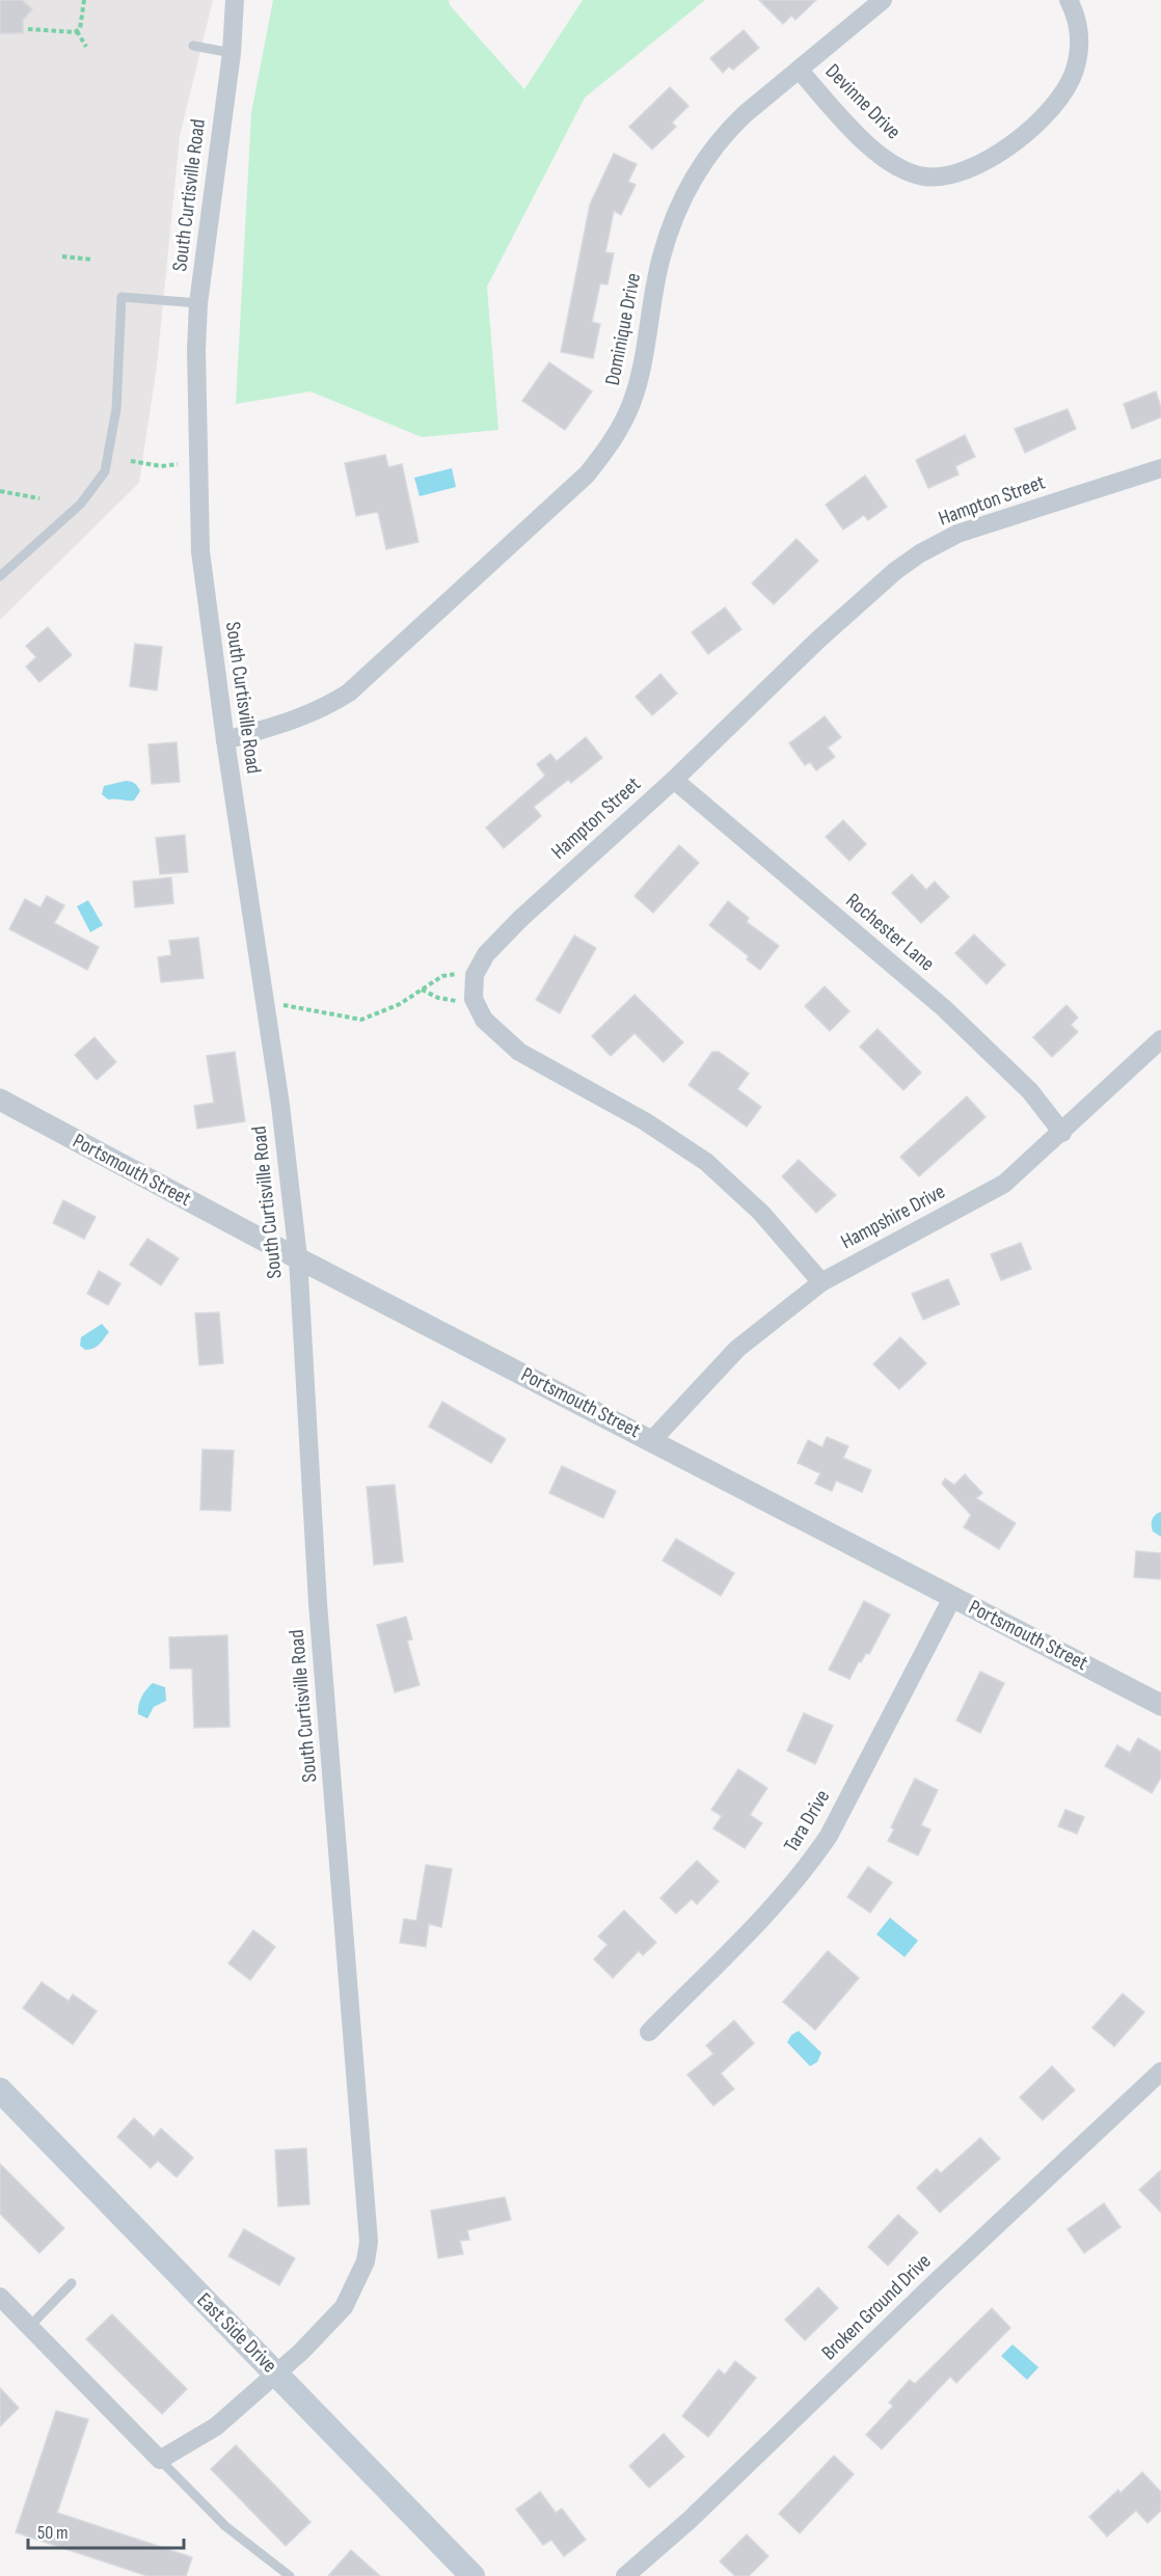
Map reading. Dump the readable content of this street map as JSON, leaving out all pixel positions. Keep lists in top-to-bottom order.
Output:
{
  "streets": {
    "main road": ["East Side Drive"],
    "street": [
      "Devinne Drive",
      "South Curtisville Road",
      "Dominique Drive",
      "Hampton Street",
      "Rochester Lane",
      "Portsmouth Street",
      "Hampshire Drive",
      "Tara Drive",
      "Broken Ground Drive"
    ]
  },
  "crossings": [
    ["Devinne Drive", "Dominique Drive"],
    ["South Curtisville Road", "Dominique Drive"],
    ["South Curtisville Road", "Portsmouth Street"],
    ["South Curtisville Road", "East Side Drive"],
    ["Hampton Street", "Rochester Lane"],
    ["Rochester Lane", "Hampshire Drive"],
    ["Portsmouth Street", "Hampshire Drive"],
    ["Portsmouth Street", "Tara Drive"]
  ],
  "scale_bar": "50 m"
}
